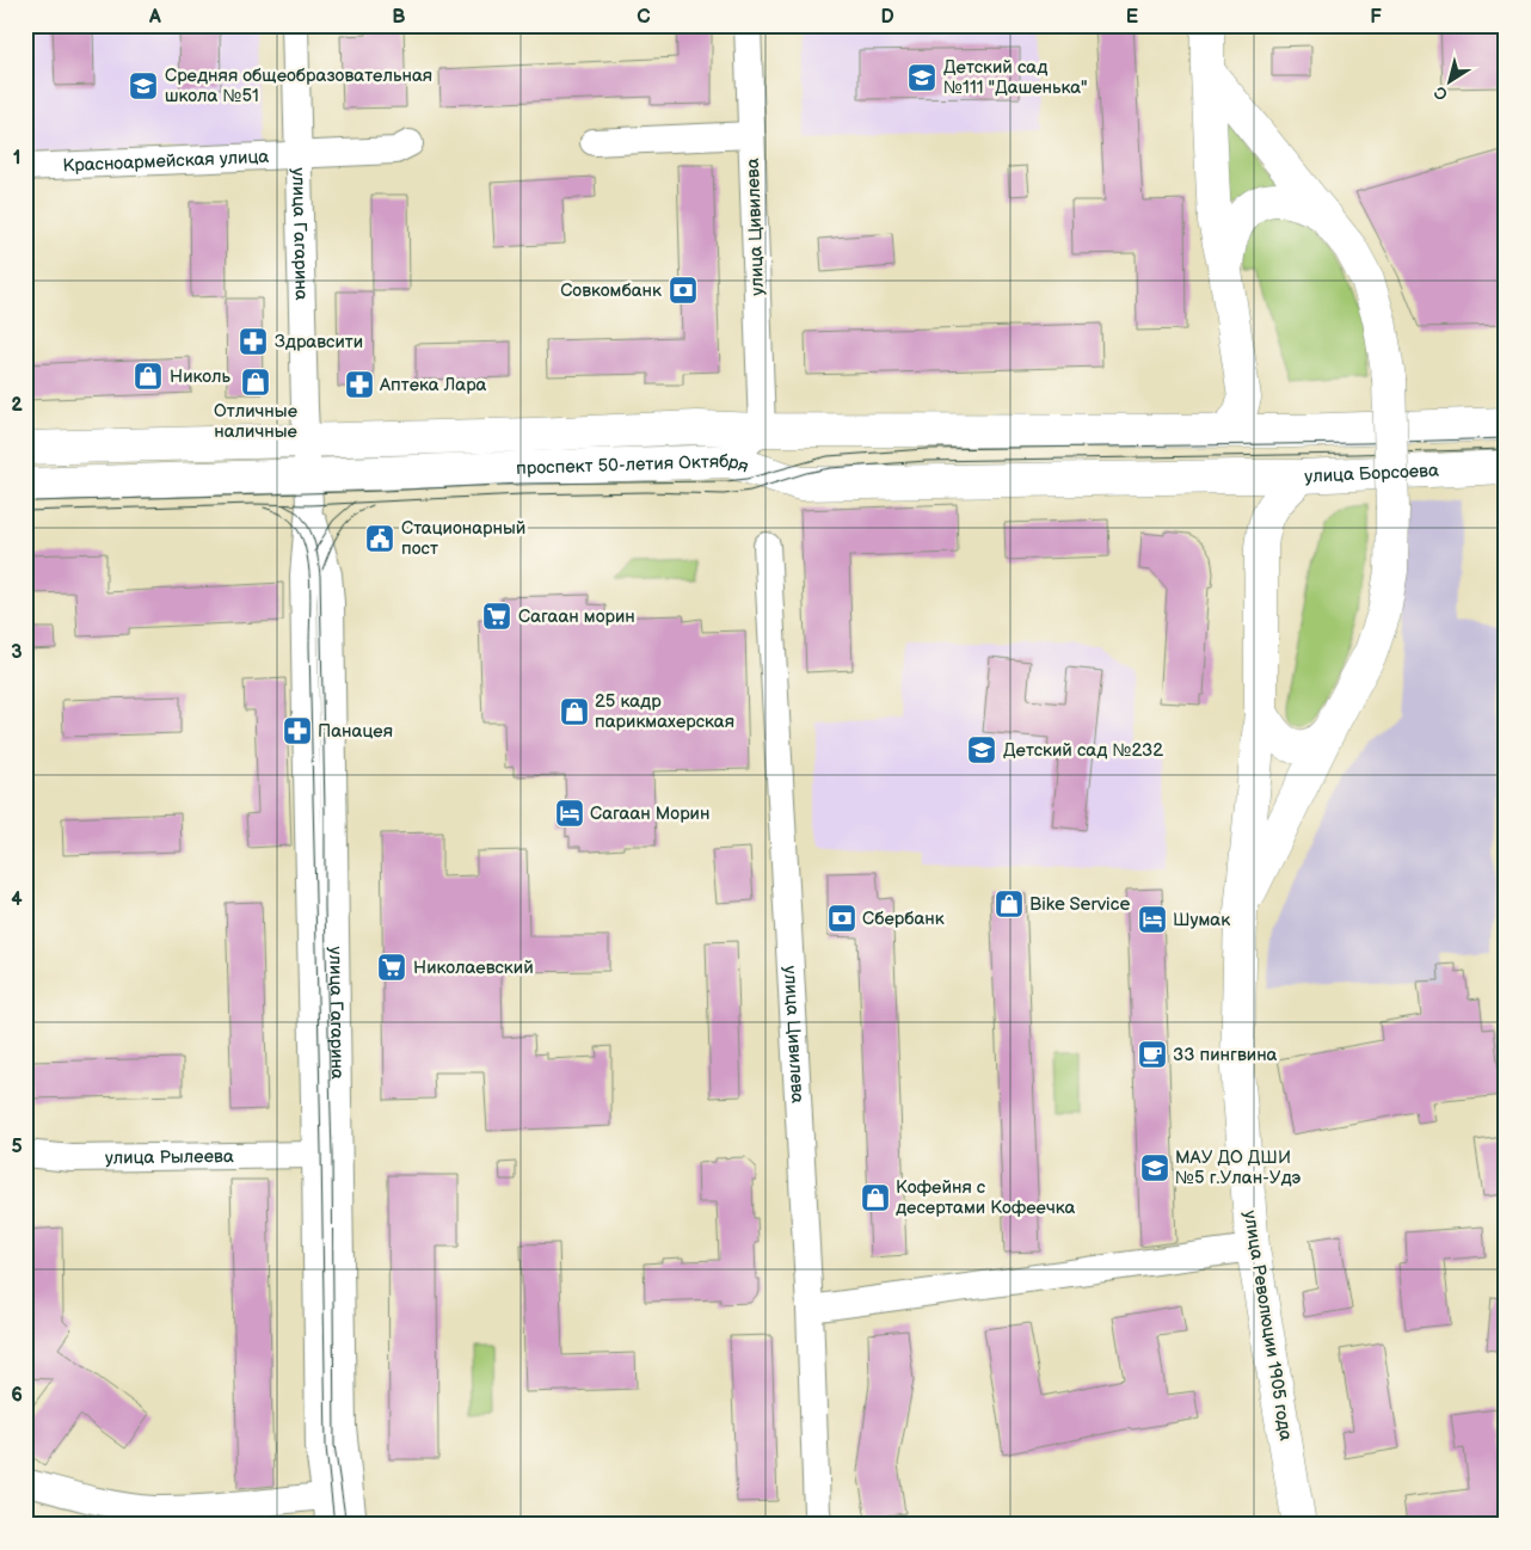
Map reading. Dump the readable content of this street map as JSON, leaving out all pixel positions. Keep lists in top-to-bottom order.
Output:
{
  "streets": {
    "main road": ["проспект 50-летия Октября", "улица Борсоева", "улица Революции 1905 года"],
    "street": [
      "Красноармейская улица",
      "улица Цивилева",
      "улица Гагарина",
      "улица Рылеева"
    ]
  },
  "crossings": [
    ["Красноармейская улица", "улица Гагарина"],
    ["улица Цивилева", "проспект 50-летия Октября"],
    ["улица Гагарина", "проспект 50-летия Октября"],
    ["улица Гагарина", "улица Рылеева"],
    ["проспект 50-летия Октября", "улица Борсоева"],
    ["улица Борсоева", "улица Революции 1905 года"]
  ],
  "places": {
    "school or university": [
      "Детский сад №111 \"Дашенька\"",
      "Средняя общеобразовательная школа №51",
      "Детский сад №232",
      "МАУ ДО ДШИ №5 г.Улан-Удэ"
    ],
    "bank": ["Совкомбанк", "Сбербанк"],
    "pharmacy": ["Здравсити", "Аптека Лара", "Панацея"],
    "shop": [
      "Николь",
      "Отличные наличные",
      "25 кадр парикмахерская",
      "Bike Service",
      "Кофейня с десертами Кофеечка"
    ],
    "public building": ["Стационарный пост"],
    "supermarket": ["Сагаан морин", "Николаевский"],
    "hotel": ["Сагаан Морин", "Шумак"],
    "cafe": ["33 пингвина"]
  },
  "north": "bottom left",
  "grid": {
    "columns": [
      "A",
      "B",
      "C",
      "D",
      "E",
      "F"
    ],
    "rows": [
      "1",
      "2",
      "3",
      "4",
      "5",
      "6"
    ]
  }
}
